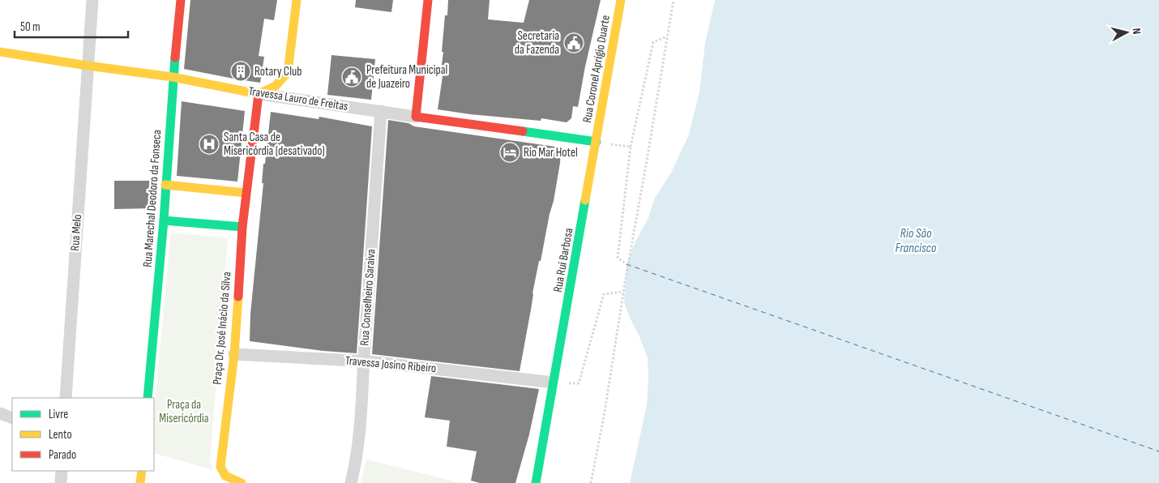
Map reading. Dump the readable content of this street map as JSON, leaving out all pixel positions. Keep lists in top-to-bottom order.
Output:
{
  "streets": {
    "street": [
      "Rua Coronel Aprígio Duarte",
      "Travessa Lauro de Freitas",
      "Rua Marechal Deodoro da Fonseca",
      "Rua Melo",
      "Rua Rui Barbosa",
      "Rua Conselheiro Saraiva",
      "Praça Dr. José Inácio da Silva",
      "Travessa Josino Ribeiro"
    ]
  },
  "crossings": [
    ["Rua Coronel Aprígio Duarte", "Travessa Lauro de Freitas"],
    ["Rua Coronel Aprígio Duarte", "Rua Rui Barbosa"],
    ["Travessa Lauro de Freitas", "Rua Marechal Deodoro da Fonseca"],
    ["Travessa Lauro de Freitas", "Rua Melo"],
    ["Travessa Lauro de Freitas", "Rua Rui Barbosa"],
    ["Travessa Lauro de Freitas", "Rua Conselheiro Saraiva"],
    ["Travessa Lauro de Freitas", "Praça Dr. José Inácio da Silva"],
    ["Rua Rui Barbosa", "Travessa Josino Ribeiro"],
    ["Rua Conselheiro Saraiva", "Travessa Josino Ribeiro"],
    ["Praça Dr. José Inácio da Silva", "Travessa Josino Ribeiro"]
  ],
  "water": ["Rio São Francisco"],
  "parks": ["Praça da Misericórdia"],
  "places": {
    "public building": ["Secretaria da Fazenda", "Prefeitura Municipal de Juazeiro"],
    "building": ["Rotary Club"],
    "hospital": ["Santa Casa de Misericórdia (desativado)"],
    "hotel": ["Rio Mar Hotel"]
  },
  "legend": ["Livre", "Lento", "Parado"],
  "scale_bar": "50 m",
  "north": "right"
}
